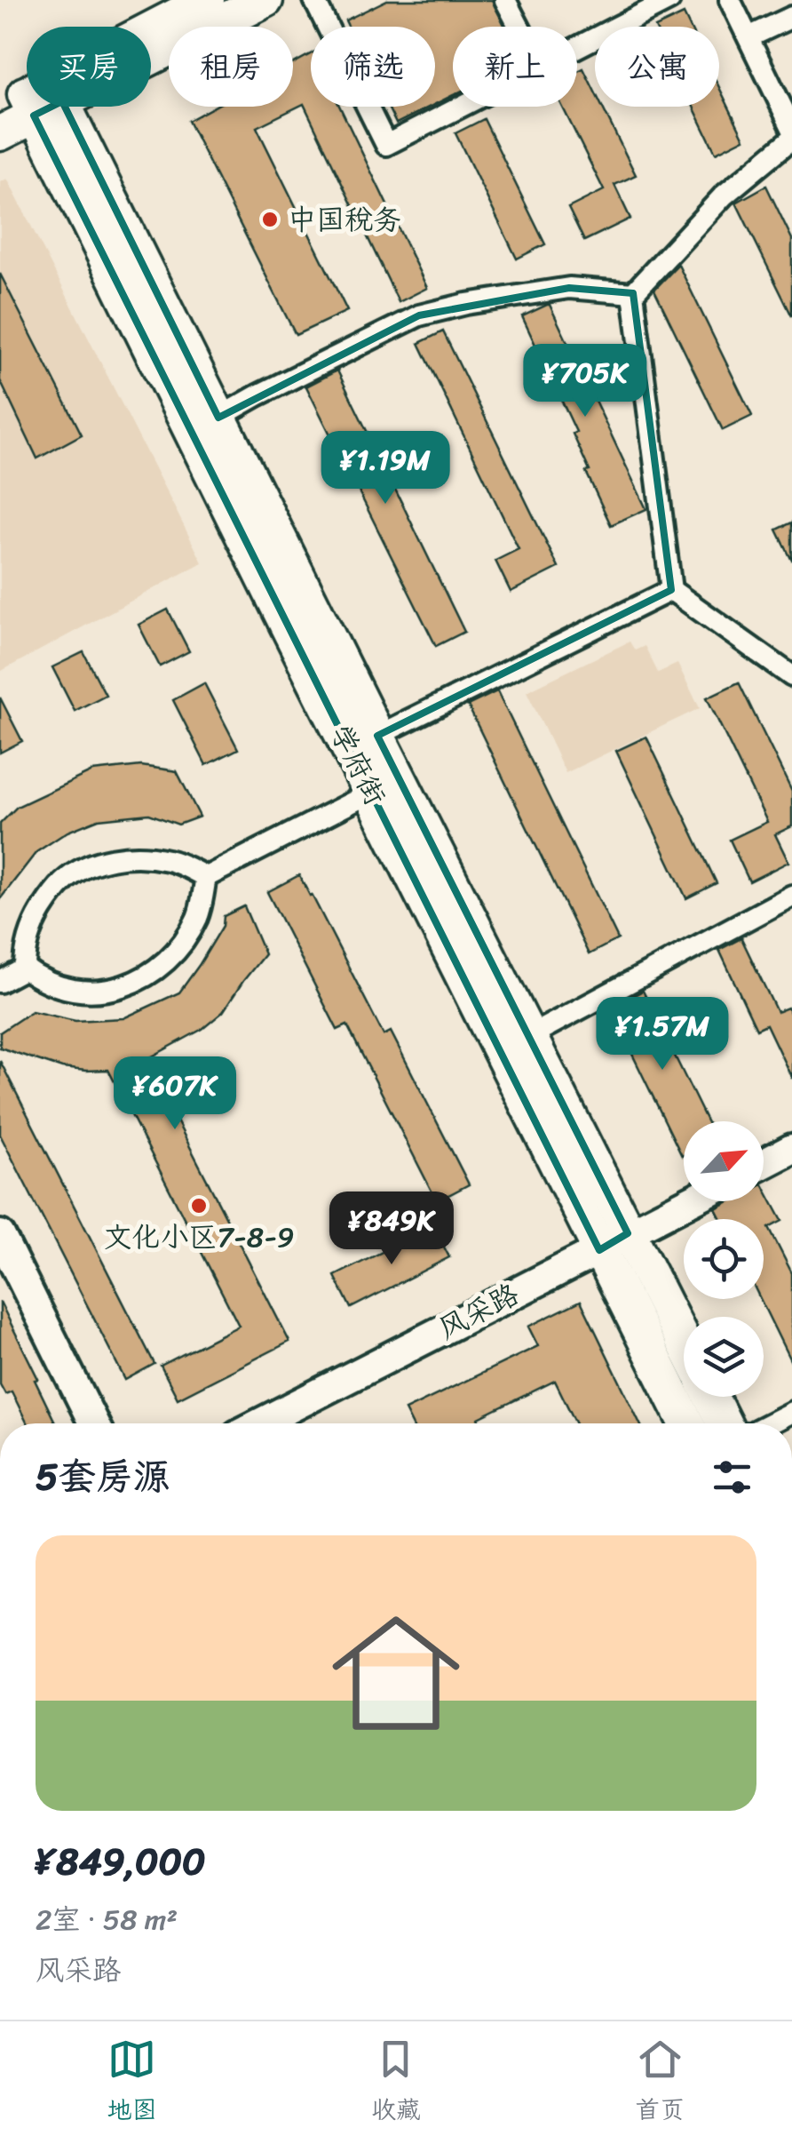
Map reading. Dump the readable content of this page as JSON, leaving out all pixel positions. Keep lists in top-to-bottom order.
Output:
{
  "streets": {
    "main road": ["学府街", "风采路"]
  },
  "crossings": [
    ["学府街", "风采路"]
  ],
  "places": ["中国税务", "文化小区7-8-9"],
  "north": "top right",
  "page": {
    "chip": [
      "买房",
      "租房",
      "筛选",
      "新上",
      "公寓"
    ],
    "price": [
      "¥705K",
      "¥1.19M",
      "¥1.57M",
      "¥607K",
      "¥849K"
    ],
    "heading": "5套房源",
    "list": [
      {
        "name": "¥849,000",
        "note": "2室 · 58 m² · 风采路"
      }
    ],
    "tabs": ["地图", "收藏", "首页"]
  }
}
